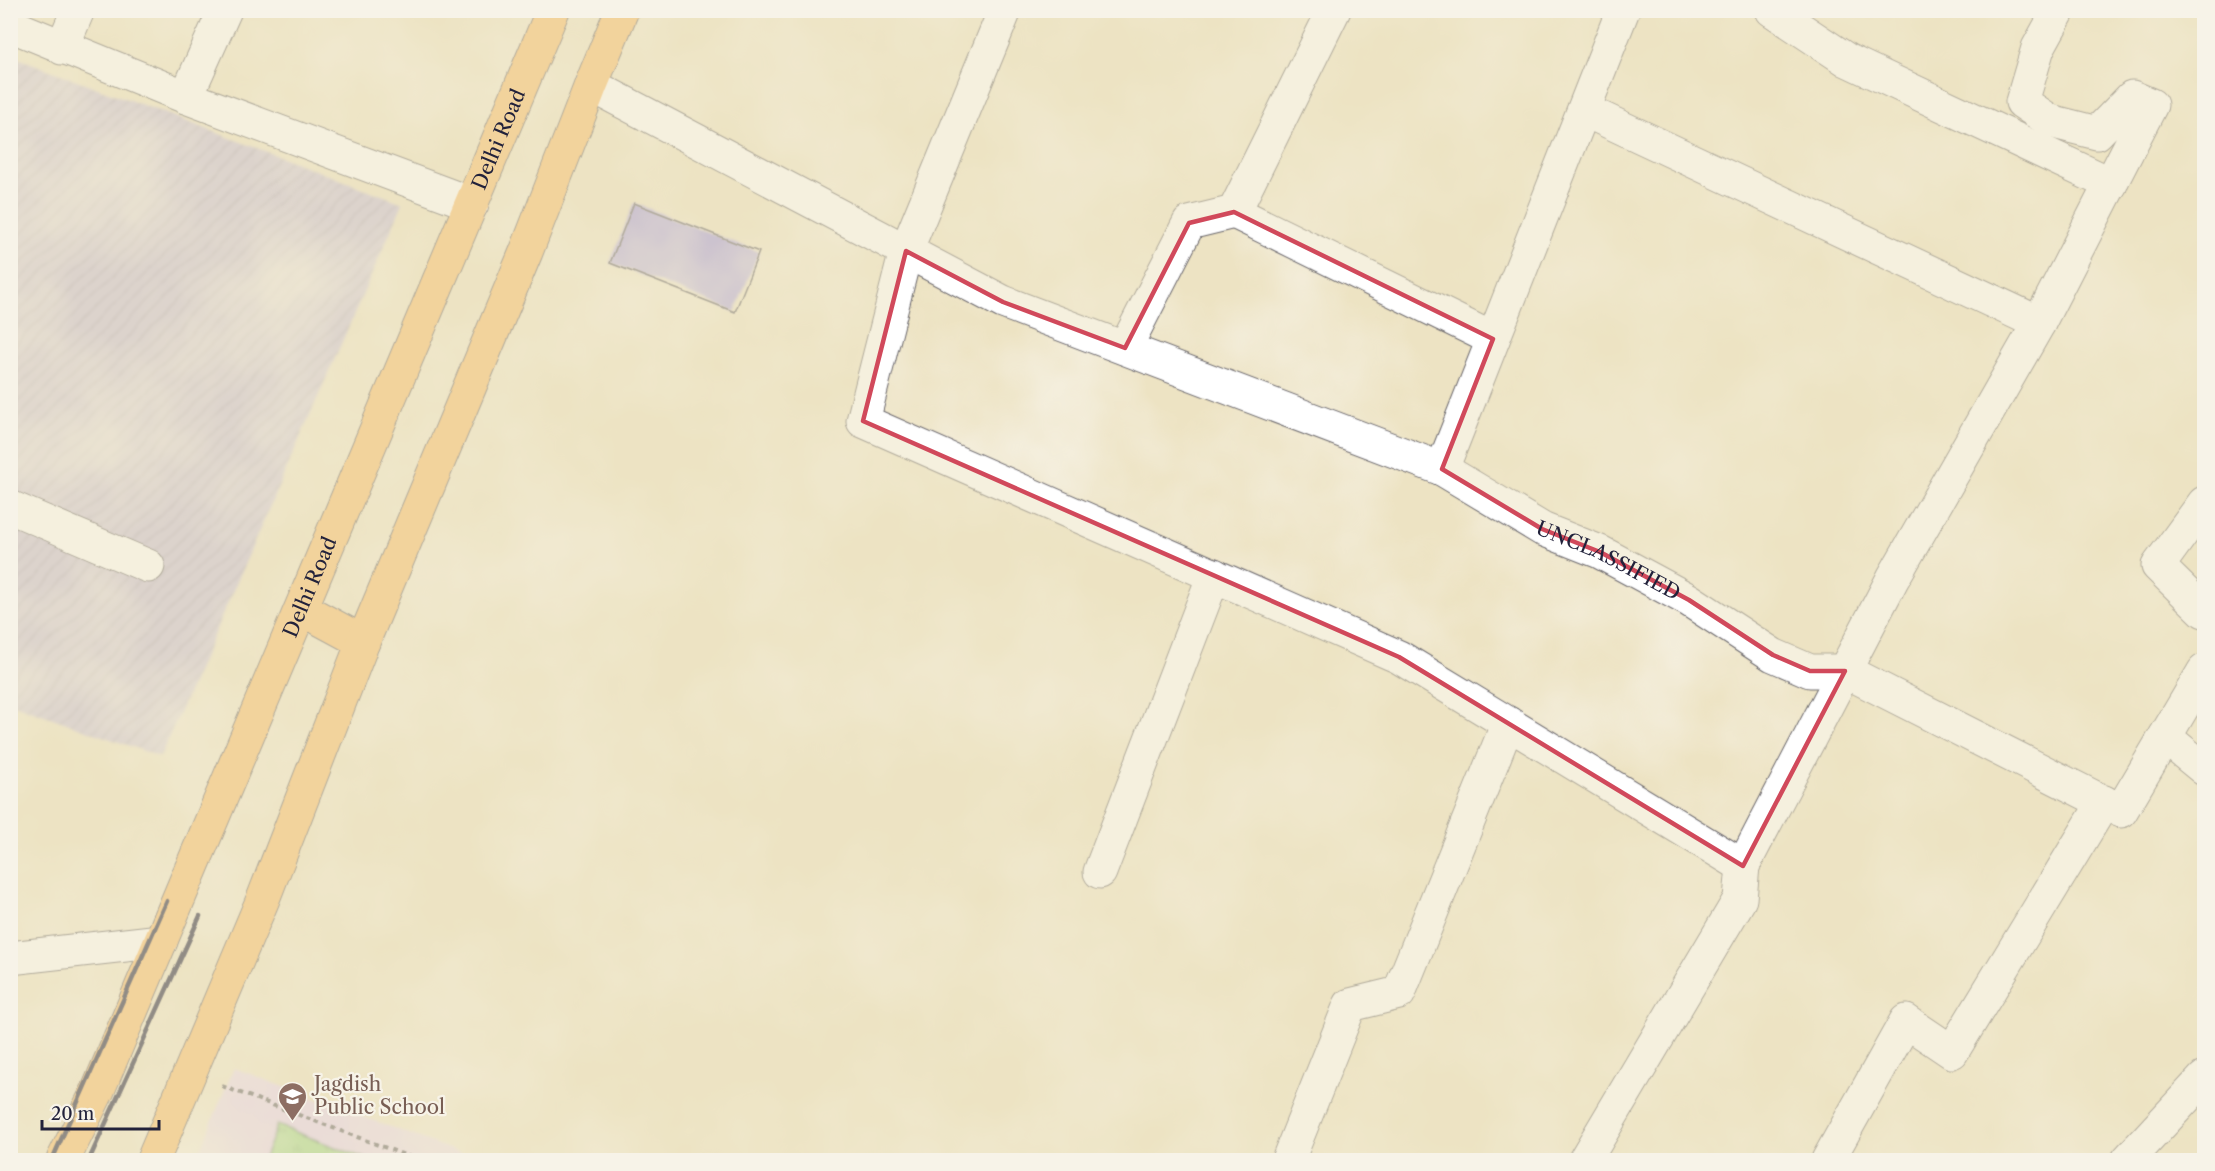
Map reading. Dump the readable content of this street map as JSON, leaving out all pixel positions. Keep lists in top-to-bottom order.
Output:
{
  "streets": {
    "main road": ["Delhi Road"],
    "street": ["UNCLASSIFIED"]
  },
  "places": {
    "school or university": ["Jagdish Public School"]
  },
  "scale_bar": "20 m"
}
